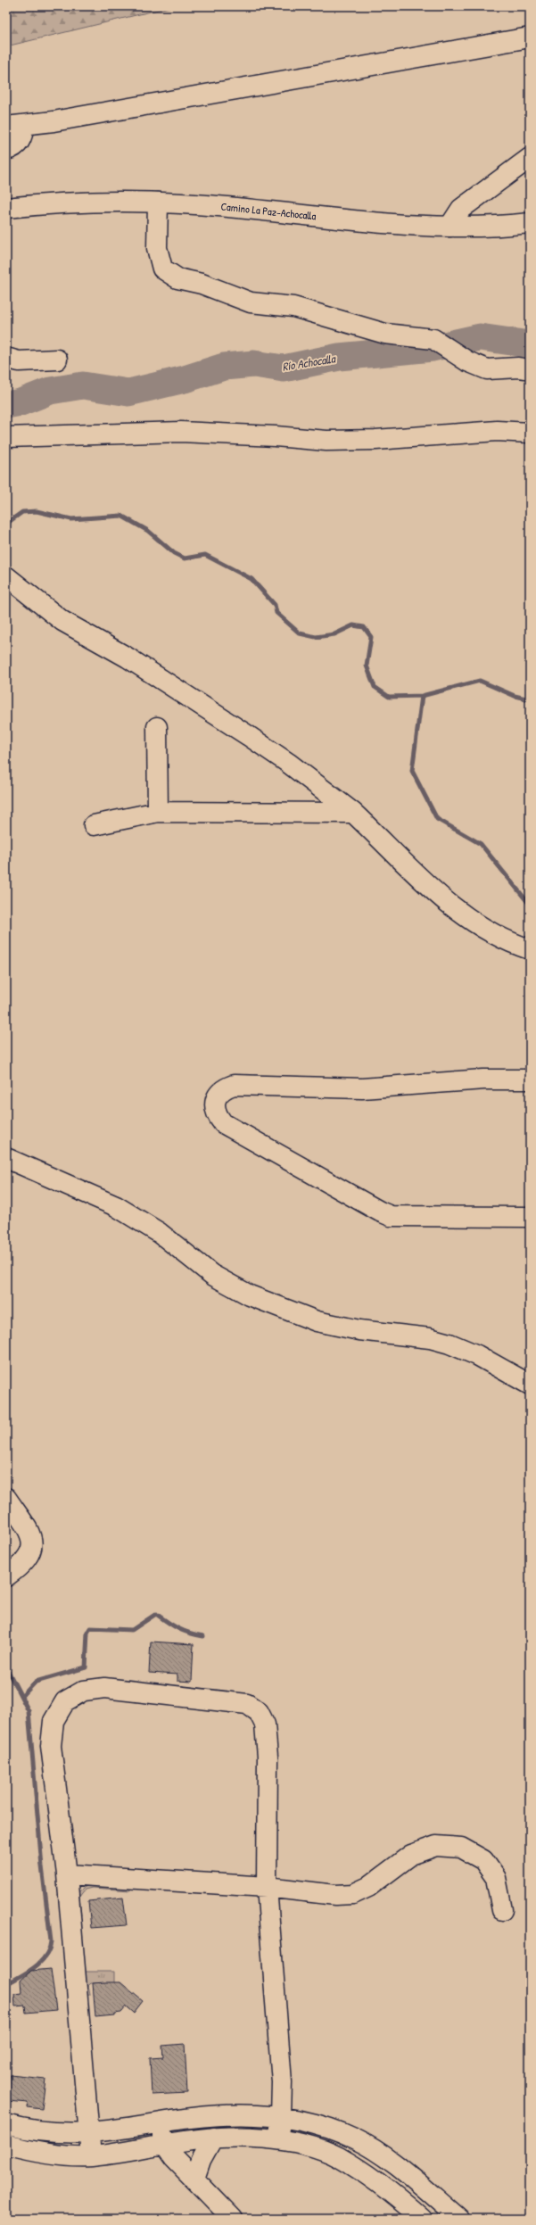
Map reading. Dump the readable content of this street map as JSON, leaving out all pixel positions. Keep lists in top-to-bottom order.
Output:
{
  "streets": {
    "street": ["Camino La Paz-Achocalla"]
  },
  "water": ["Río Achocalla"]
}
